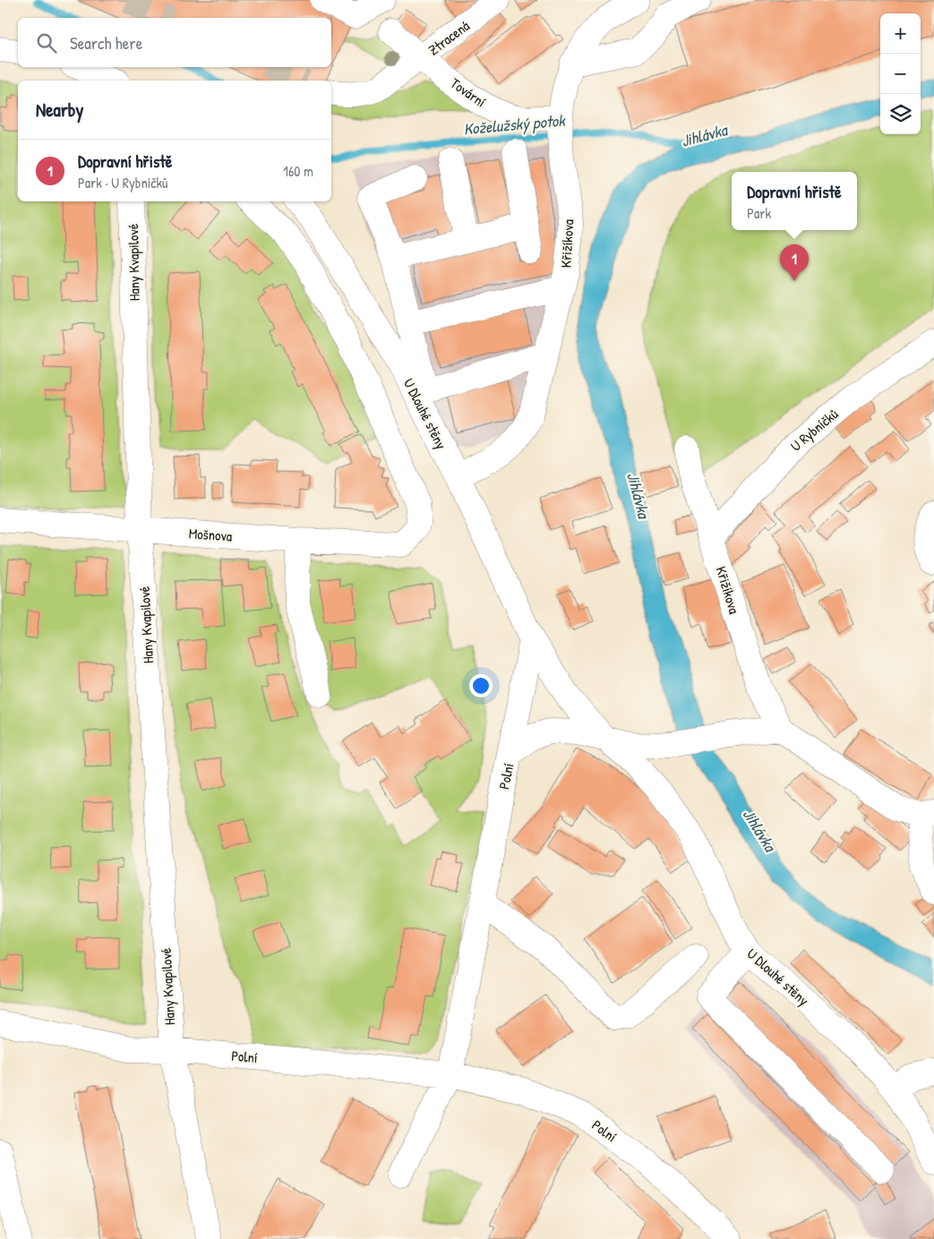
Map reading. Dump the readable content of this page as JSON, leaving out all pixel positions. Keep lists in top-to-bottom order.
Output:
{
  "streets": {
    "street": [
      "Ztracená",
      "Tovární",
      "Křižíkova",
      "Hany Kvapilové",
      "U Dlouhé stěny",
      "U Rybníčků",
      "Mošnova",
      "Polní"
    ]
  },
  "crossings": [
    ["Ztracená", "Tovární"],
    ["Tovární", "Křižíkova"],
    ["Křižíkova", "U Dlouhé stěny"],
    ["Křižíkova", "U Rybníčků"],
    ["Hany Kvapilové", "Mošnova"],
    ["Hany Kvapilové", "Polní"],
    ["U Dlouhé stěny", "Polní"]
  ],
  "water": ["Koželužský potok", "Jihlávka"],
  "page": {
    "map_buttons": ["+", "−"],
    "search": "Search here",
    "heading": "Nearby",
    "list": [
      {
        "mark": "1",
        "name": "Dopravní hřistě",
        "note": "Park · U Rybníčků",
        "value": "160 m"
      }
    ],
    "popup": ["Dopravní hřistě", "Park"],
    "pins": "1"
  }
}
